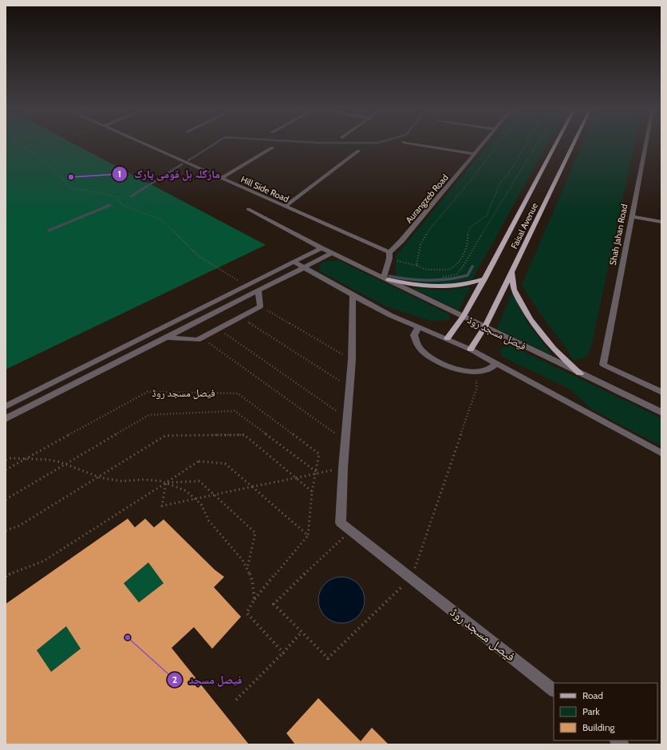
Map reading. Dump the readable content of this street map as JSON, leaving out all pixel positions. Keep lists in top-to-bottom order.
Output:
{
  "streets": {
    "main road": ["Faisal Avenue"],
    "street": [
      "Hill Side Road",
      "Aurangzeb Road",
      "Shah Jahan Road",
      "فیصل مسجد روڈ"
    ]
  },
  "crossings": [
    ["Hill Side Road", "Aurangzeb Road"],
    ["Faisal Avenue", "فیصل مسجد روڈ"]
  ],
  "places": ["مارگلہ ہل قومی پارک", "فیصل مسجد"],
  "legend": ["Road", "Park", "Building"]
}
